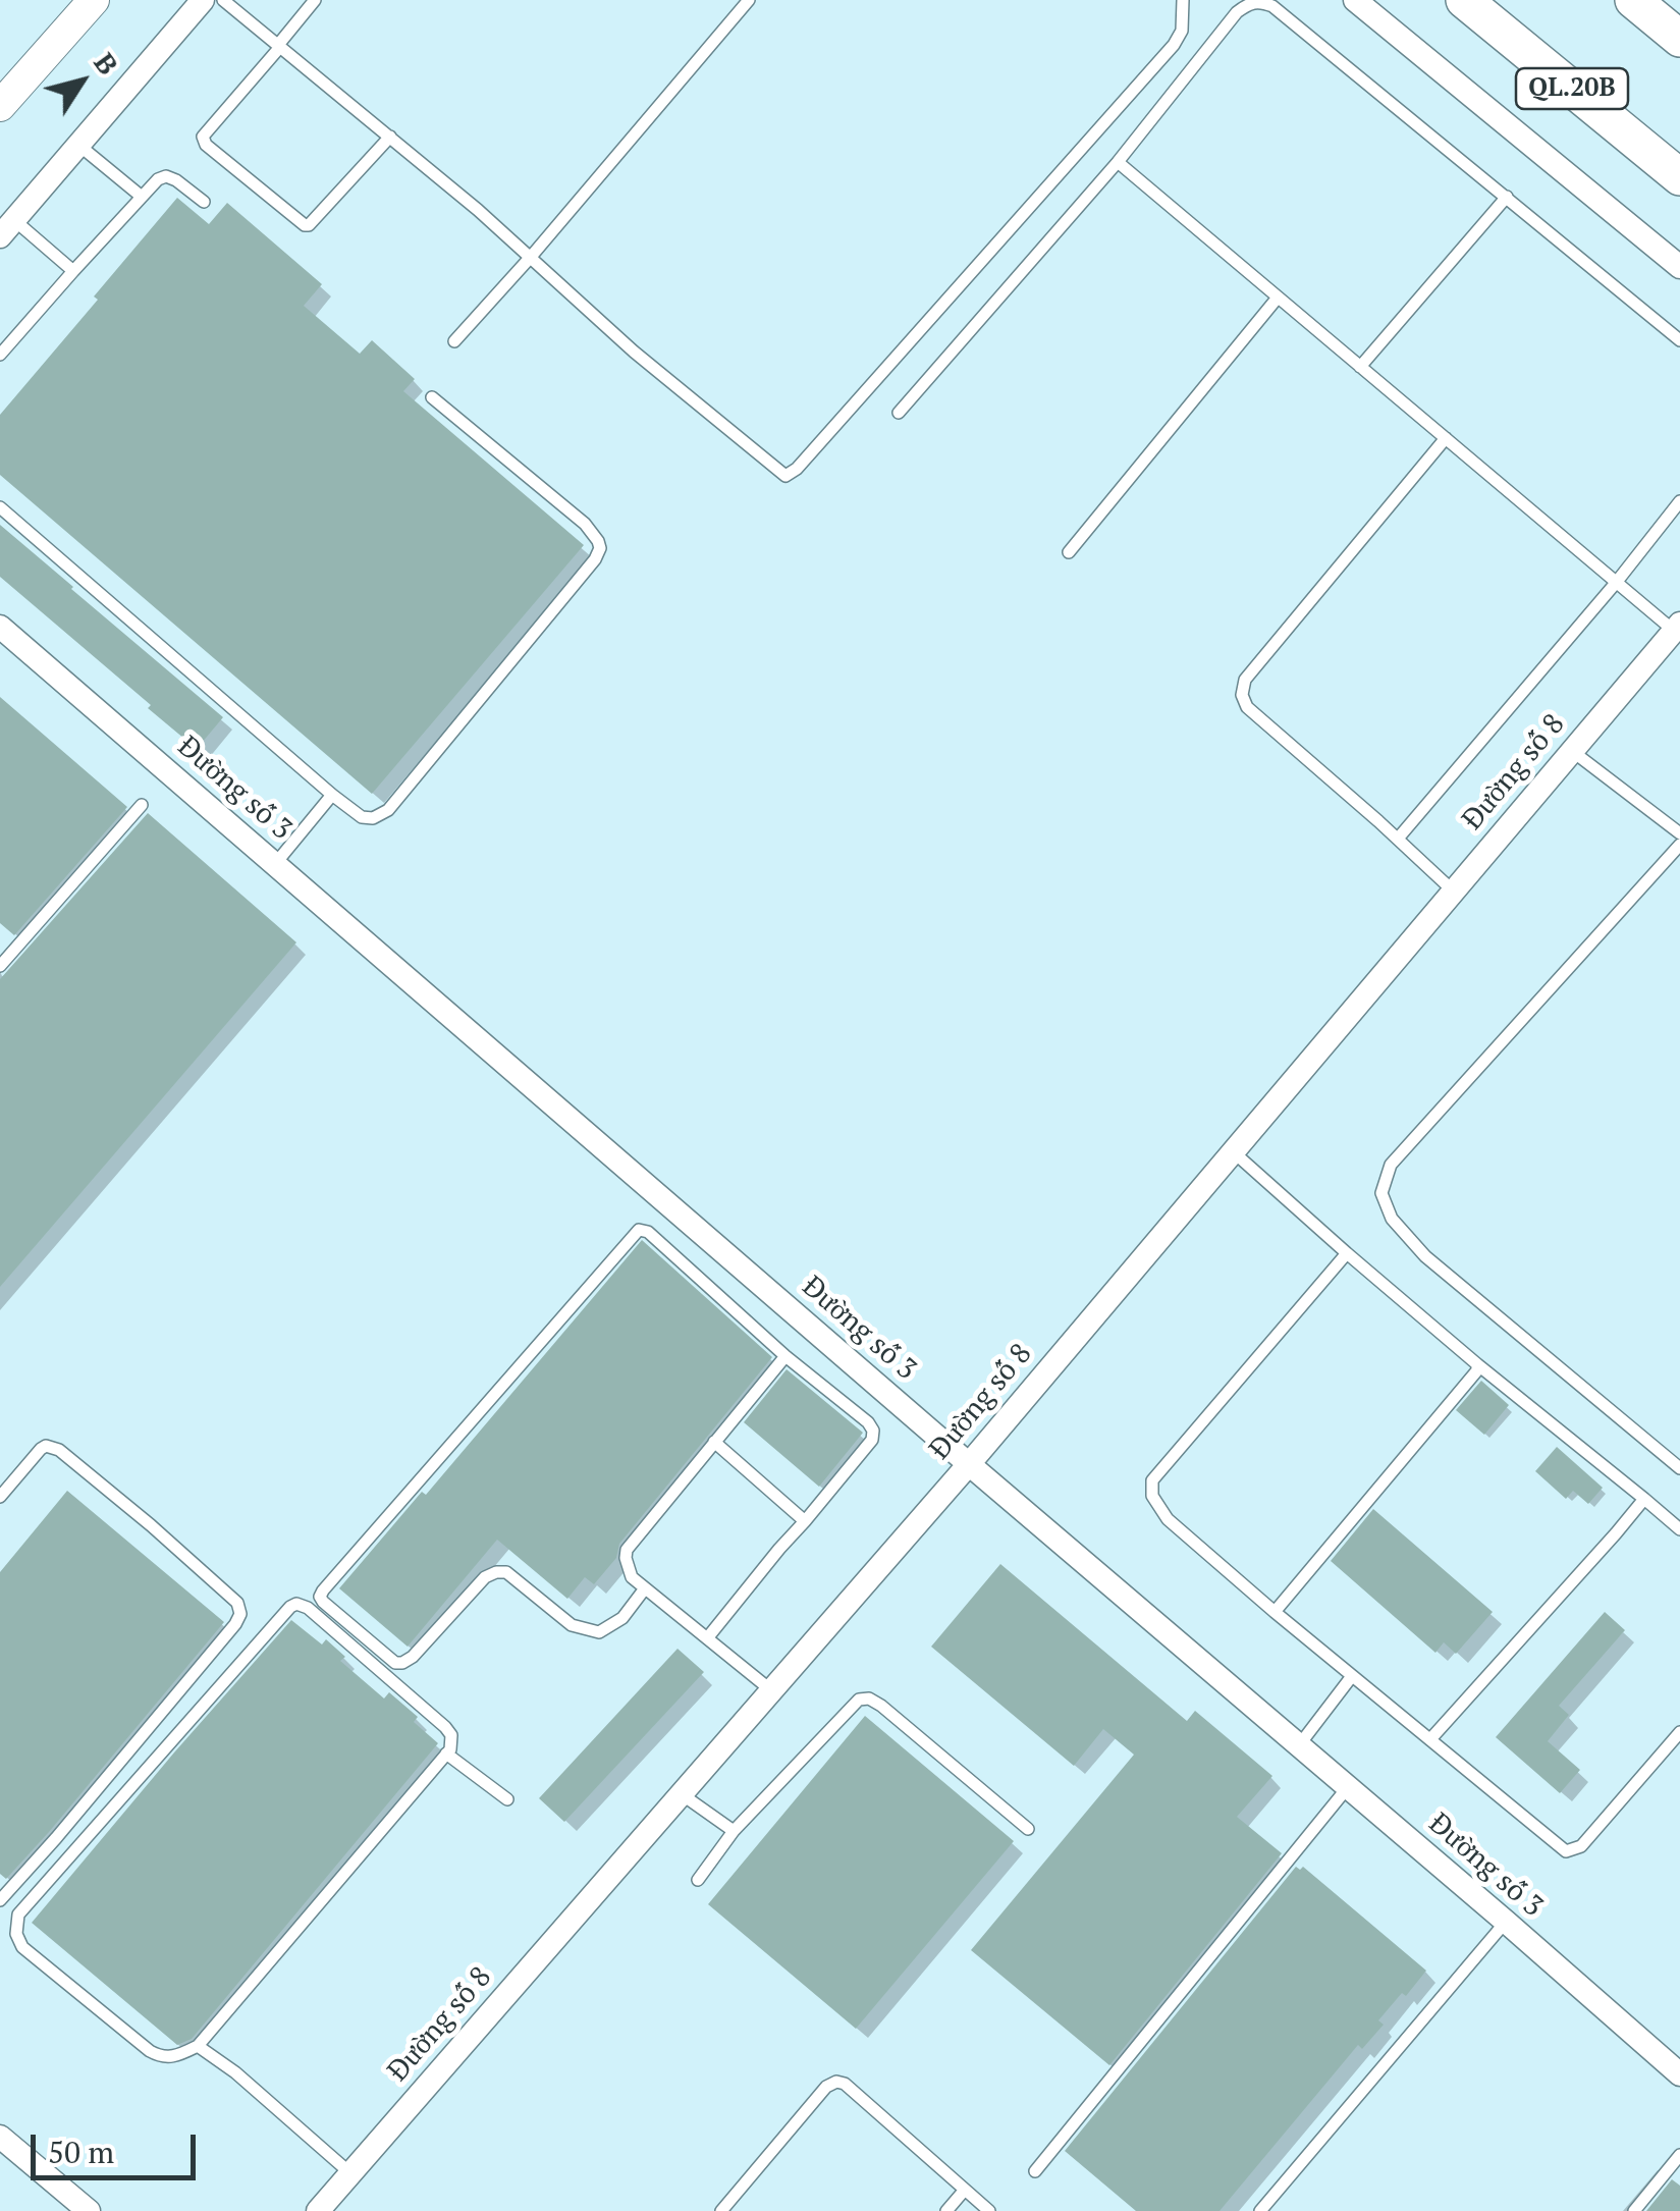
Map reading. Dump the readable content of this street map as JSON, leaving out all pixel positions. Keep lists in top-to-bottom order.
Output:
{
  "streets": {
    "main road": ["QL.20B"],
    "street": ["Đường số 8", "Đường số 3"]
  },
  "crossings": [
    ["Đường số 8", "Đường số 3"]
  ],
  "scale_bar": "50 m",
  "north": "top right"
}
